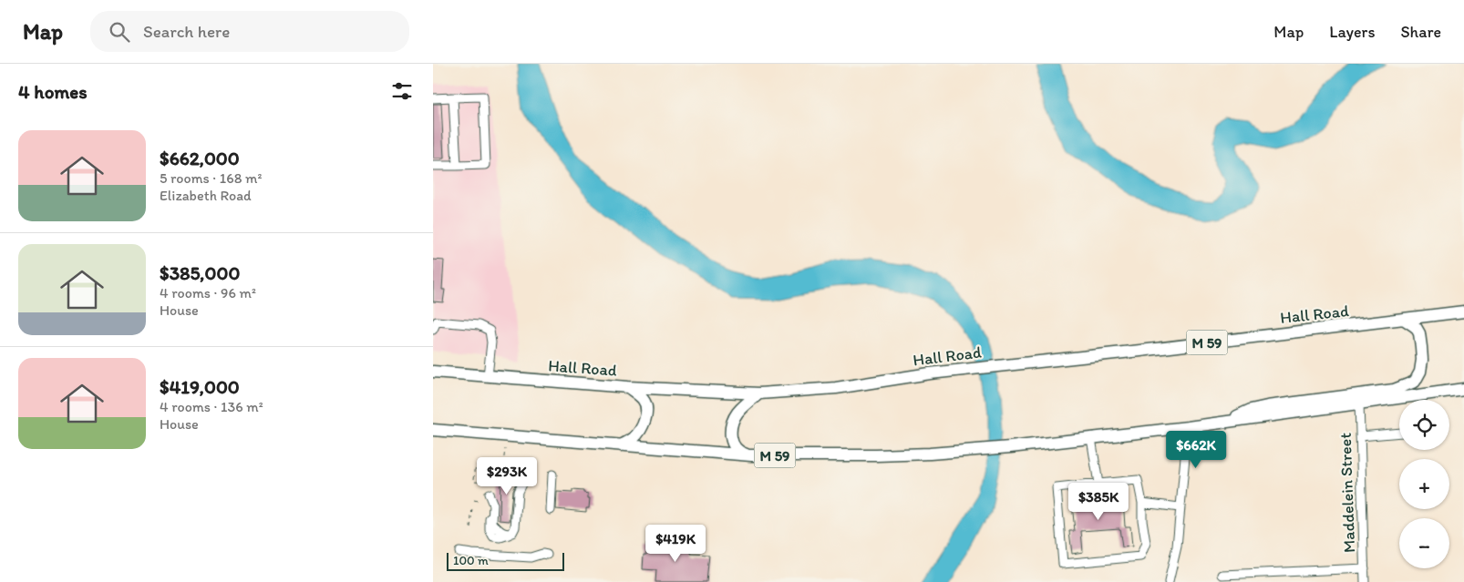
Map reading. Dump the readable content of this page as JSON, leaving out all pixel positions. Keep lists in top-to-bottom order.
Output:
{
  "streets": {
    "highway": ["Hall Road", "M 59"],
    "street": ["Maddelein Street"]
  },
  "crossings": [
    ["M 59", "Maddelein Street"]
  ],
  "scale_bar": "100 m",
  "page": {
    "header": "Map",
    "search": "Search here",
    "nav": ["Map", "Layers", "Share"],
    "heading": "4 homes",
    "list": [
      {
        "name": "$662,000",
        "note": "5 rooms · 168 m² · Elizabeth Road"
      },
      {
        "name": "$385,000",
        "note": "4 rooms · 96 m² · House"
      },
      {
        "name": "$419,000",
        "note": "4 rooms · 136 m² · House"
      }
    ],
    "map_buttons": ["+", "−"],
    "price": [
      "$662K",
      "$293K",
      "$385K",
      "$419K"
    ],
    "scale": "100 m"
  }
}
